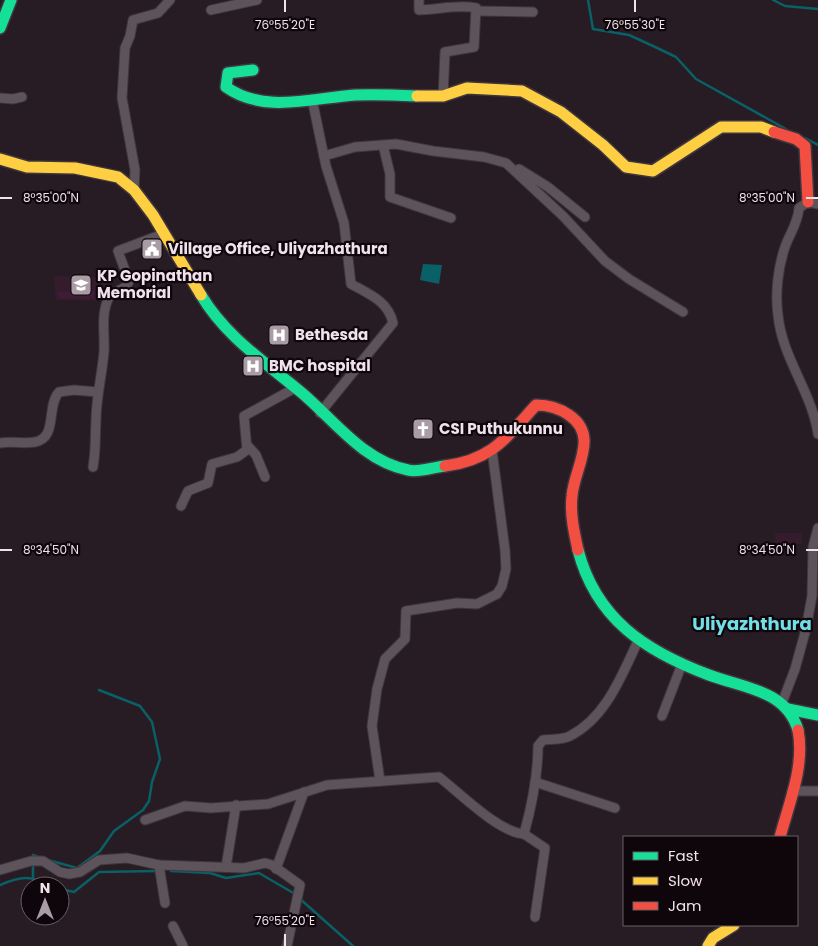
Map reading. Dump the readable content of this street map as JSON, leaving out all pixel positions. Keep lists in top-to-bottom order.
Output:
{
  "districts": ["Uliyazhthura"],
  "places": {
    "public building": ["Village Office, Uliyazhathura"],
    "school or university": ["KP Gopinathan Memorial"],
    "hospital": ["Bethesda", "BMC hospital"],
    "church": ["CSI Puthukunnu"]
  },
  "legend": ["Fast", "Slow", "Jam"],
  "north": "top",
  "coordinates": [
    "76°55'20\"E",
    "76°55'30\"E",
    "8°35'00\"N",
    "8°34'50\"N"
  ]
}
